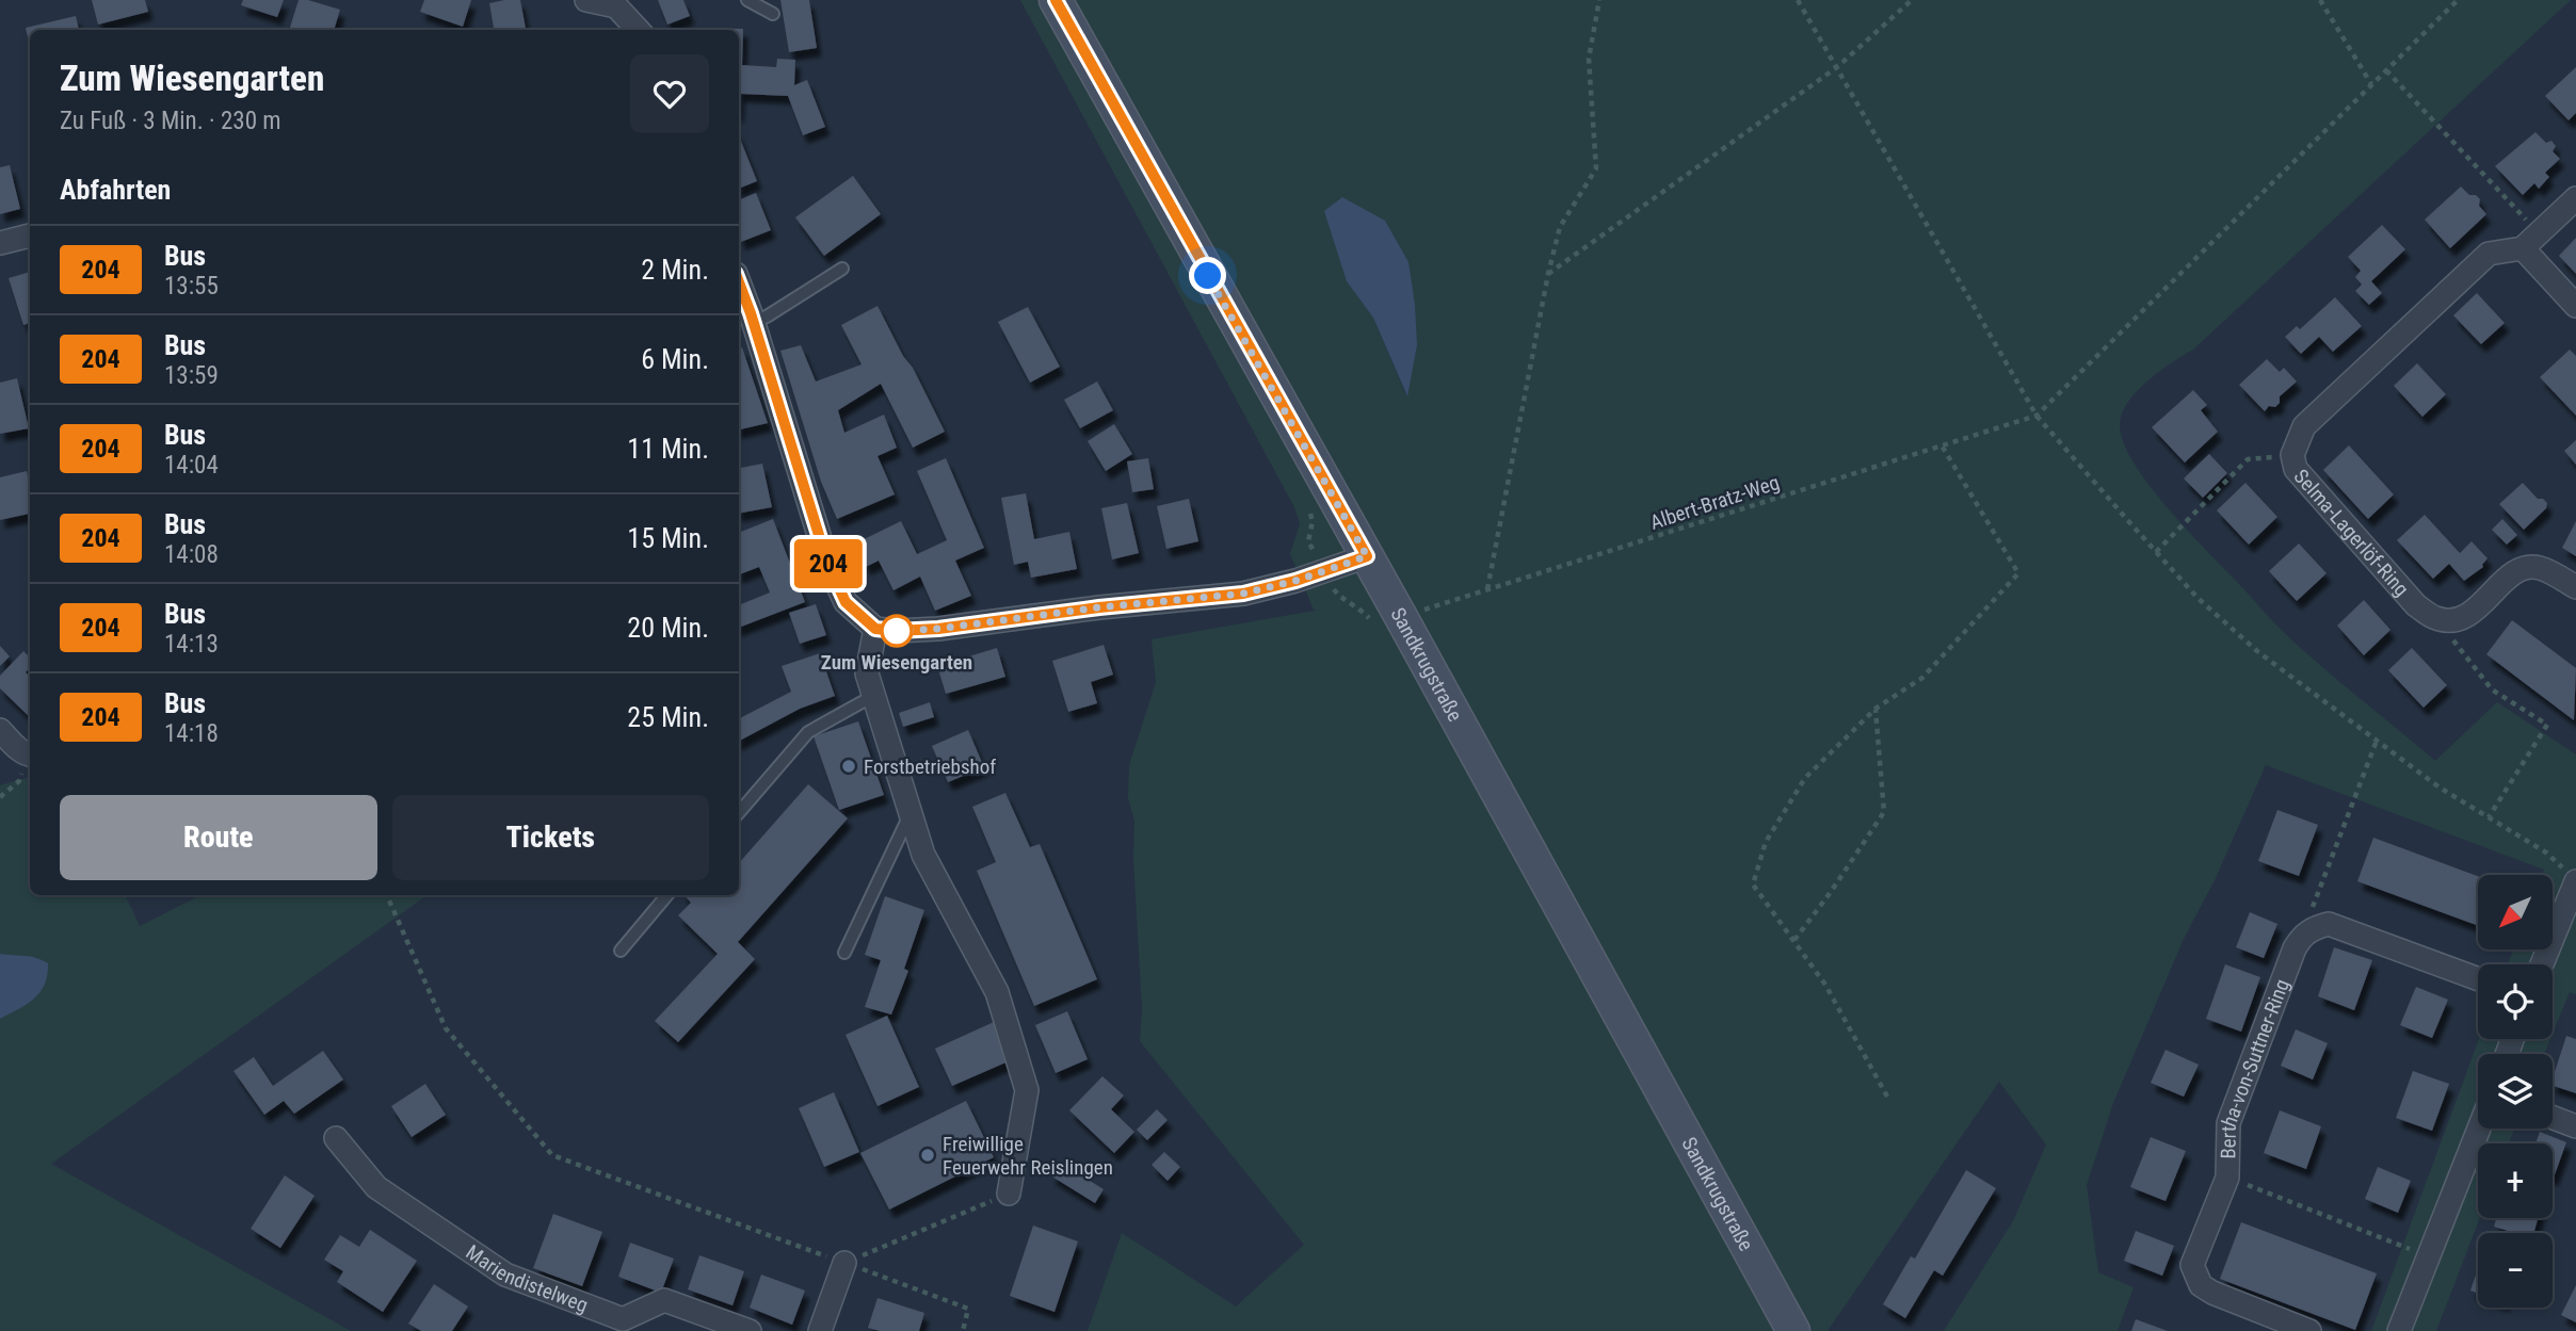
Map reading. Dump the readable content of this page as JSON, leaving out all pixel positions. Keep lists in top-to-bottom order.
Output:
{
  "streets": {
    "street": [
      "Selma-Lagerlöf-Ring",
      "Sandkrugstraße",
      "Bertha-von-Suttner-Ring",
      "Mariendistelweg"
    ],
    "path": ["Albert-Bratz-Weg"]
  },
  "crossings": [
    ["Albert-Bratz-Weg", "Sandkrugstraße"]
  ],
  "places": ["Zum Wiesengarten", "Forstbetriebshof", "Freiwillige Feuerwehr Reislingen"],
  "lines": ["bus line 204"],
  "north": "bottom left",
  "page": {
    "on_map": "204",
    "heading": [
      ["Zum Wiesengarten", "Zu Fuß · 3 Min. · 230 m"],
      "Abfahrten"
    ],
    "list": [
      {
        "mark": "204",
        "name": "Bus",
        "note": "13:55",
        "value": "2 Min."
      },
      {
        "mark": "204",
        "name": "Bus",
        "note": "13:59",
        "value": "6 Min."
      },
      {
        "mark": "204",
        "name": "Bus",
        "note": "14:04",
        "value": "11 Min."
      },
      {
        "mark": "204",
        "name": "Bus",
        "note": "14:08",
        "value": "15 Min."
      },
      {
        "mark": "204",
        "name": "Bus",
        "note": "14:13",
        "value": "20 Min."
      },
      {
        "mark": "204",
        "name": "Bus",
        "note": "14:18",
        "value": "25 Min."
      }
    ],
    "buttons": ["Route", "Tickets"],
    "map_buttons": ["+", "−"]
  }
}
